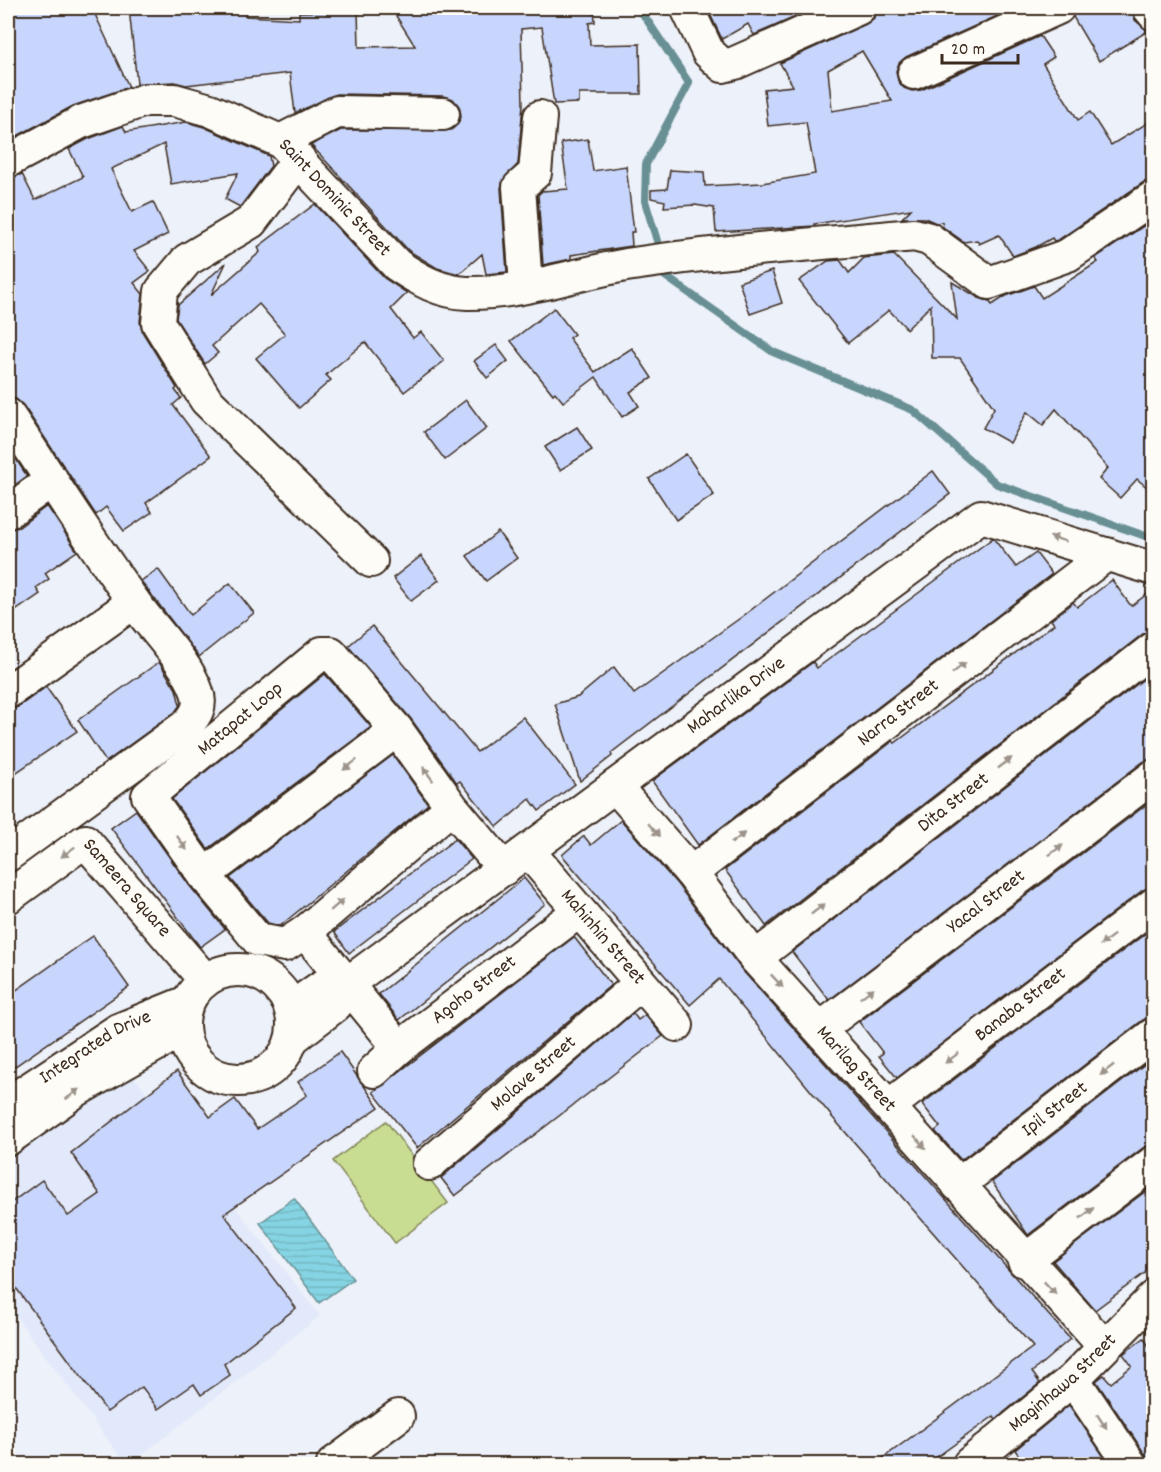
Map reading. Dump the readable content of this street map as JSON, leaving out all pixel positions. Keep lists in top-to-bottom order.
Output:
{
  "streets": {
    "street": [
      "Saint Dominic Street",
      "Maharlika Drive",
      "Narra Street",
      "Matapat Loop",
      "Dita Street",
      "Sameera Square",
      "Yacal Street",
      "Mahinhin Street",
      "Agoho Street",
      "Banaba Street",
      "Integrated Drive",
      "Marilag Street",
      "Molave Street",
      "Ipil Street",
      "Maginhawa Street"
    ]
  },
  "crossings": [
    ["Maharlika Drive", "Narra Street"],
    ["Maharlika Drive", "Matapat Loop"],
    ["Maharlika Drive", "Sameera Square"],
    ["Maharlika Drive", "Mahinhin Street"],
    ["Maharlika Drive", "Integrated Drive"],
    ["Maharlika Drive", "Marilag Street"],
    ["Narra Street", "Marilag Street"],
    ["Matapat Loop", "Mahinhin Street"],
    ["Dita Street", "Marilag Street"],
    ["Sameera Square", "Integrated Drive"],
    ["Yacal Street", "Marilag Street"],
    ["Mahinhin Street", "Agoho Street"],
    ["Mahinhin Street", "Molave Street"],
    ["Banaba Street", "Marilag Street"],
    ["Marilag Street", "Ipil Street"],
    ["Marilag Street", "Maginhawa Street"]
  ],
  "one_way": [
    "Maharlika Drive",
    "Narra Street",
    "Dita Street",
    "Yacal Street",
    "Marilag Street"
  ],
  "scale_bar": "20 m"
}
